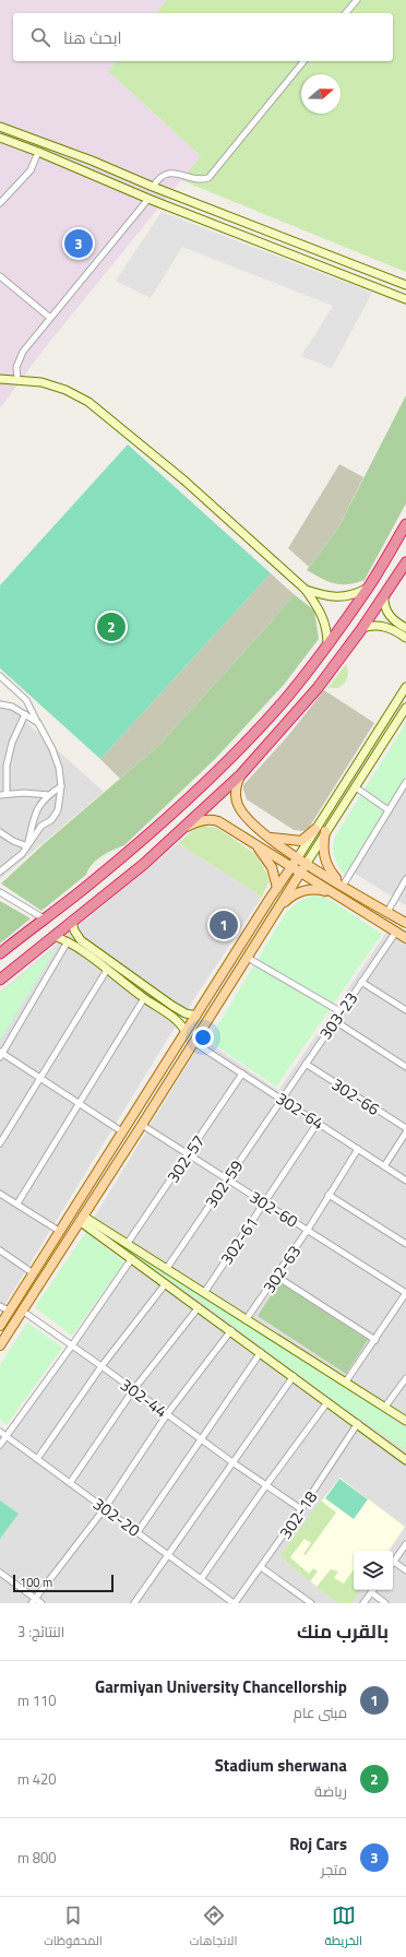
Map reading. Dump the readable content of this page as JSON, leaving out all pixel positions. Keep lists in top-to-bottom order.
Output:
{
  "streets": {
    "street": [
      "303-23",
      "302-66",
      "302-64",
      "302-57",
      "302-59",
      "302-60",
      "302-61",
      "302-63",
      "302-44",
      "302-18",
      "302-20"
    ]
  },
  "crossings": [
    ["303-23", "302-66"],
    ["303-23", "302-64"],
    ["303-23", "302-59"],
    ["302-64", "302-57"],
    ["302-64", "302-59"],
    ["302-64", "302-61"],
    ["302-64", "302-63"],
    ["302-57", "302-60"],
    ["302-59", "302-60"],
    ["302-60", "302-61"],
    ["302-60", "302-63"],
    ["302-44", "302-18"],
    ["302-18", "302-20"]
  ],
  "scale_bar": "100 m",
  "north": "right",
  "page": {
    "search": "ابحث هنا",
    "pins": ["3", "2", "1"],
    "scale": "100 m",
    "heading": ["بالقرب منك", "النتائج: 3"],
    "list": [
      {
        "mark": "1",
        "name": "Garmiyan University Chancellorship",
        "note": "مبنى عام",
        "value": "110 m"
      },
      {
        "mark": "2",
        "name": "Stadium sherwana",
        "note": "رياضة",
        "value": "420 m"
      },
      {
        "mark": "3",
        "name": "Roj Cars",
        "note": "متجر",
        "value": "800 m"
      }
    ],
    "nav": ["الخريطة", "الاتجاهات", "المحفوظات"]
  }
}
